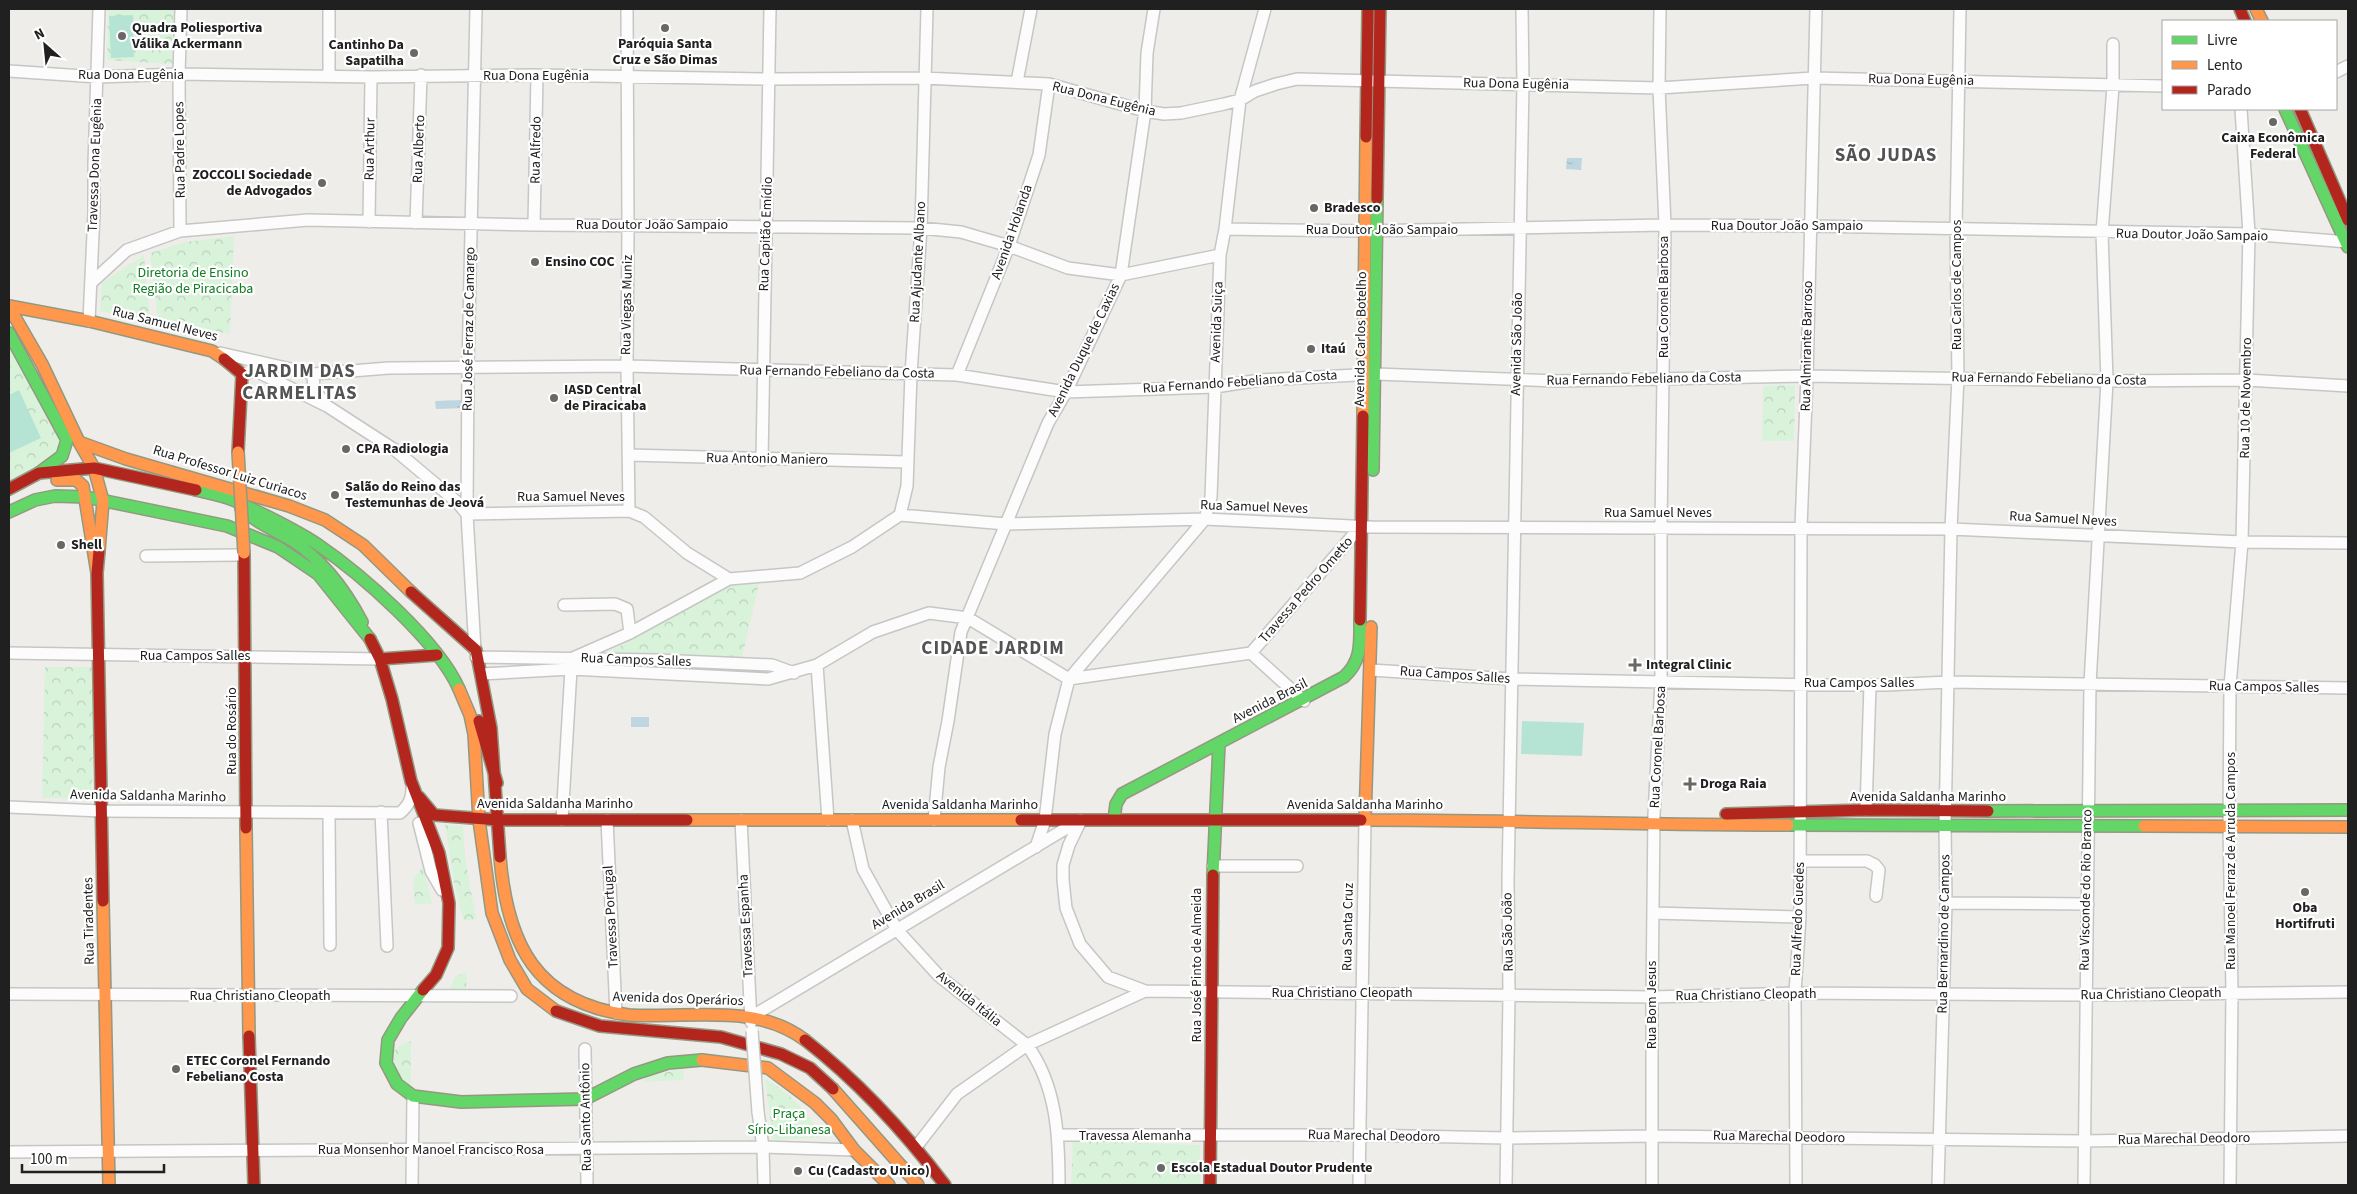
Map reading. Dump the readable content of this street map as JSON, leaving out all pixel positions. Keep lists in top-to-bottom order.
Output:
{
  "streets": {
    "main road": [
      "Rua Samuel Neves",
      "Avenida Carlos Botelho",
      "Rua Professor Luiz Curiacos",
      "Avenida Brasil",
      "Rua do Rosário",
      "Avenida Saldanha Marinho",
      "Rua Tiradentes",
      "Rua Santa Cruz",
      "Rua José Pinto de Almeida",
      "Avenida dos Operários"
    ],
    "street": [
      "Rua Dona Eugênia",
      "Rua Arthur",
      "Rua Alberto",
      "Rua Padre Lopes",
      "Rua Alfredo",
      "Travessa Dona Eugênia",
      "Rua Doutor João Sampaio",
      "Avenida Holanda",
      "Rua Capitão Emídio",
      "Rua Ajudante Albano",
      "Rua Carlos de Campos",
      "Rua Coronel Barbosa",
      "Rua Viegas Muniz",
      "Avenida Suiça",
      "Rua José Ferraz de Camargo",
      "Avenida São João",
      "Rua Almirante Barroso",
      "Avenida Duque de Caxias",
      "Rua Fernando Febeliano da Costa",
      "Rua 10 de Novembro",
      "Rua Antonio Maniero",
      "Travessa Pedro Ometto",
      "Rua Campos Salles",
      "Rua Manoel Ferraz de Arruda Campos",
      "Rua Visconde do Rio Branco",
      "Travessa Portugal",
      "Rua Alfredo Guedes",
      "Travessa Espanha",
      "Rua São João",
      "Rua Bernardino de Campos",
      "Rua Christiano Cleopath",
      "Avenida Itália",
      "Rua Bom Jesus",
      "Rua Santo Antônio",
      "Travessa Alemanha",
      "Rua Marechal Deodoro",
      "Rua Monsenhor Manoel Francisco Rosa"
    ]
  },
  "crossings": [
    ["Rua Dona Eugênia", "Rua Arthur"],
    ["Rua Dona Eugênia", "Rua Alberto"],
    ["Rua Dona Eugênia", "Rua Padre Lopes"],
    ["Rua Dona Eugênia", "Rua Alfredo"],
    ["Rua Dona Eugênia", "Travessa Dona Eugênia"],
    ["Rua Dona Eugênia", "Avenida Holanda"],
    ["Rua Dona Eugênia", "Rua Capitão Emídio"],
    ["Rua Dona Eugênia", "Rua Ajudante Albano"],
    ["Rua Dona Eugênia", "Rua Carlos de Campos"],
    ["Rua Dona Eugênia", "Rua Coronel Barbosa"],
    ["Rua Dona Eugênia", "Rua Viegas Muniz"],
    ["Rua Dona Eugênia", "Avenida Suiça"],
    ["Rua Dona Eugênia", "Rua José Ferraz de Camargo"],
    ["Rua Dona Eugênia", "Avenida Carlos Botelho"],
    ["Rua Dona Eugênia", "Avenida São João"],
    ["Rua Dona Eugênia", "Rua Almirante Barroso"],
    ["Rua Dona Eugênia", "Avenida Duque de Caxias"],
    ["Rua Dona Eugênia", "Rua Visconde do Rio Branco"],
    ["Rua Arthur", "Rua Doutor João Sampaio"],
    ["Rua Alberto", "Rua Doutor João Sampaio"],
    ["Rua Padre Lopes", "Rua Doutor João Sampaio"],
    ["Rua Alfredo", "Rua Doutor João Sampaio"],
    ["Travessa Dona Eugênia", "Rua Doutor João Sampaio"],
    ["Travessa Dona Eugênia", "Rua Samuel Neves"],
    ["Rua Doutor João Sampaio", "Avenida Holanda"],
    ["Rua Doutor João Sampaio", "Rua Capitão Emídio"],
    ["Rua Doutor João Sampaio", "Rua Ajudante Albano"],
    ["Rua Doutor João Sampaio", "Rua Carlos de Campos"],
    ["Rua Doutor João Sampaio", "Rua Coronel Barbosa"],
    ["Rua Doutor João Sampaio", "Rua Viegas Muniz"],
    ["Rua Doutor João Sampaio", "Avenida Suiça"],
    ["Rua Doutor João Sampaio", "Rua José Ferraz de Camargo"],
    ["Rua Doutor João Sampaio", "Avenida Carlos Botelho"],
    ["Rua Doutor João Sampaio", "Avenida São João"],
    ["Rua Doutor João Sampaio", "Rua Almirante Barroso"],
    ["Rua Doutor João Sampaio", "Avenida Duque de Caxias"],
    ["Rua Doutor João Sampaio", "Rua 10 de Novembro"],
    ["Rua Doutor João Sampaio", "Rua Visconde do Rio Branco"],
    ["Avenida Holanda", "Rua Fernando Febeliano da Costa"],
    ["Rua Capitão Emídio", "Rua Fernando Febeliano da Costa"],
    ["Rua Capitão Emídio", "Rua Antonio Maniero"],
    ["Rua Ajudante Albano", "Rua Samuel Neves"],
    ["Rua Ajudante Albano", "Rua Fernando Febeliano da Costa"],
    ["Rua Ajudante Albano", "Rua Antonio Maniero"],
    ["Rua Carlos de Campos", "Rua Samuel Neves"],
    ["Rua Carlos de Campos", "Rua Fernando Febeliano da Costa"],
    ["Rua Carlos de Campos", "Rua Campos Salles"],
    ["Rua Carlos de Campos", "Rua Bernardino de Campos"],
    ["Rua Coronel Barbosa", "Rua Samuel Neves"],
    ["Rua Coronel Barbosa", "Rua Fernando Febeliano da Costa"],
    ["Rua Coronel Barbosa", "Rua Campos Salles"],
    ["Rua Coronel Barbosa", "Avenida Saldanha Marinho"],
    ["Rua Coronel Barbosa", "Rua Bom Jesus"],
    ["Rua Viegas Muniz", "Rua Samuel Neves"],
    ["Rua Viegas Muniz", "Rua Fernando Febeliano da Costa"],
    ["Rua Viegas Muniz", "Rua Antonio Maniero"],
    ["Avenida Suiça", "Rua Samuel Neves"],
    ["Avenida Suiça", "Rua Fernando Febeliano da Costa"],
    ["Avenida Suiça", "Rua Campos Salles"],
    ["Rua Samuel Neves", "Rua José Ferraz de Camargo"],
    ["Rua Samuel Neves", "Avenida Carlos Botelho"],
    ["Rua Samuel Neves", "Avenida São João"],
    ["Rua Samuel Neves", "Rua Almirante Barroso"],
    ["Rua Samuel Neves", "Avenida Duque de Caxias"],
    ["Rua Samuel Neves", "Rua Fernando Febeliano da Costa"],
    ["Rua Samuel Neves", "Rua 10 de Novembro"],
    ["Rua Samuel Neves", "Travessa Pedro Ometto"],
    ["Rua Samuel Neves", "Rua Visconde do Rio Branco"],
    ["Rua José Ferraz de Camargo", "Rua Fernando Febeliano da Costa"],
    ["Rua José Ferraz de Camargo", "Rua Professor Luiz Curiacos"],
    ["Rua José Ferraz de Camargo", "Rua Campos Salles"],
    ["Rua José Ferraz de Camargo", "Avenida dos Operários"],
    ["Avenida Carlos Botelho", "Rua Fernando Febeliano da Costa"],
    ["Avenida Carlos Botelho", "Travessa Pedro Ometto"],
    ["Avenida Carlos Botelho", "Rua Campos Salles"],
    ["Avenida Carlos Botelho", "Rua Santa Cruz"],
    ["Avenida São João", "Rua Fernando Febeliano da Costa"],
    ["Avenida São João", "Rua Campos Salles"],
    ["Avenida São João", "Rua São João"],
    ["Rua Almirante Barroso", "Rua Fernando Febeliano da Costa"],
    ["Rua Almirante Barroso", "Rua Campos Salles"],
    ["Rua Almirante Barroso", "Rua Alfredo Guedes"],
    ["Avenida Duque de Caxias", "Rua Fernando Febeliano da Costa"],
    ["Avenida Duque de Caxias", "Rua Campos Salles"],
    ["Avenida Duque de Caxias", "Avenida Saldanha Marinho"],
    ["Rua Fernando Febeliano da Costa", "Rua 10 de Novembro"],
    ["Rua Fernando Febeliano da Costa", "Rua Visconde do Rio Branco"],
    ["Rua 10 de Novembro", "Rua Campos Salles"],
    ["Rua 10 de Novembro", "Rua Manoel Ferraz de Arruda Campos"],
    ["Rua Professor Luiz Curiacos", "Rua Campos Salles"],
    ["Rua Professor Luiz Curiacos", "Avenida dos Operários"],
    ["Rua Campos Salles", "Rua do Rosário"],
    ["Rua Campos Salles", "Rua Manoel Ferraz de Arruda Campos"],
    ["Rua Campos Salles", "Rua Visconde do Rio Branco"],
    ["Rua Campos Salles", "Rua Alfredo Guedes"],
    ["Rua Campos Salles", "Rua Tiradentes"],
    ["Rua Campos Salles", "Rua Santa Cruz"],
    ["Rua Campos Salles", "Rua São João"],
    ["Rua Campos Salles", "Rua Bernardino de Campos"],
    ["Rua Campos Salles", "Avenida dos Operários"],
    ["Avenida Brasil", "Avenida Saldanha Marinho"],
    ["Avenida Brasil", "Travessa Espanha"],
    ["Avenida Brasil", "Rua José Pinto de Almeida"],
    ["Avenida Brasil", "Avenida dos Operários"],
    ["Avenida Brasil", "Avenida Itália"],
    ["Rua do Rosário", "Avenida Saldanha Marinho"],
    ["Rua do Rosário", "Rua Christiano Cleopath"],
    ["Rua do Rosário", "Rua Monsenhor Manoel Francisco Rosa"],
    ["Avenida Saldanha Marinho", "Rua Manoel Ferraz de Arruda Campos"],
    ["Avenida Saldanha Marinho", "Rua Visconde do Rio Branco"],
    ["Avenida Saldanha Marinho", "Travessa Portugal"],
    ["Avenida Saldanha Marinho", "Rua Alfredo Guedes"],
    ["Avenida Saldanha Marinho", "Rua Tiradentes"],
    ["Avenida Saldanha Marinho", "Travessa Espanha"],
    ["Avenida Saldanha Marinho", "Rua Santa Cruz"],
    ["Avenida Saldanha Marinho", "Rua São João"],
    ["Avenida Saldanha Marinho", "Rua Bernardino de Campos"],
    ["Avenida Saldanha Marinho", "Rua José Pinto de Almeida"],
    ["Avenida Saldanha Marinho", "Avenida dos Operários"],
    ["Avenida Saldanha Marinho", "Avenida Itália"],
    ["Avenida Saldanha Marinho", "Rua Bom Jesus"],
    ["Rua Manoel Ferraz de Arruda Campos", "Rua Christiano Cleopath"],
    ["Rua Manoel Ferraz de Arruda Campos", "Rua Marechal Deodoro"],
    ["Rua Visconde do Rio Branco", "Rua Christiano Cleopath"],
    ["Rua Visconde do Rio Branco", "Rua Marechal Deodoro"],
    ["Travessa Portugal", "Avenida dos Operários"],
    ["Rua Alfredo Guedes", "Rua Christiano Cleopath"],
    ["Rua Alfredo Guedes", "Rua Marechal Deodoro"],
    ["Rua Tiradentes", "Rua Christiano Cleopath"],
    ["Rua Tiradentes", "Rua Monsenhor Manoel Francisco Rosa"],
    ["Travessa Espanha", "Avenida dos Operários"],
    ["Travessa Espanha", "Rua Monsenhor Manoel Francisco Rosa"],
    ["Rua Santa Cruz", "Rua Christiano Cleopath"],
    ["Rua Santa Cruz", "Rua Marechal Deodoro"],
    ["Rua São João", "Rua Christiano Cleopath"],
    ["Rua São João", "Rua Marechal Deodoro"],
    ["Rua Bernardino de Campos", "Rua Christiano Cleopath"],
    ["Rua Bernardino de Campos", "Rua Marechal Deodoro"],
    ["Rua José Pinto de Almeida", "Rua Christiano Cleopath"],
    ["Rua José Pinto de Almeida", "Travessa Alemanha"],
    ["Rua José Pinto de Almeida", "Rua Marechal Deodoro"],
    ["Rua Christiano Cleopath", "Rua Bom Jesus"],
    ["Avenida Itália", "Travessa Alemanha"],
    ["Rua Bom Jesus", "Rua Marechal Deodoro"],
    ["Rua Santo Antônio", "Rua Monsenhor Manoel Francisco Rosa"],
    ["Travessa Alemanha", "Rua Marechal Deodoro"]
  ],
  "districts": ["SÃO JUDAS", "JARDIM DAS CARMELITAS", "CIDADE JARDIM"],
  "parks": ["Diretoria de Ensino Região de Piracicaba", "Praça Sírio-Libanesa"],
  "places": {
    "other": [
      "Paróquia Santa Cruz e São Dimas",
      "Quadra Poliesportiva Válika Ackermann",
      "Cantinho Da Sapatilha",
      "Caixa Econômica Federal",
      "ZOCCOLI Sociedade de Advogados",
      "Bradesco",
      "Ensino COC",
      "Itaú",
      "IASD Central de Piracicaba",
      "CPA Radiologia",
      "Salão do Reino das Testemunhas de Jeová",
      "Shell",
      "Oba Hortifruti",
      "ETEC Coronel Fernando Febeliano Costa",
      "Escola Estadual Doutor Prudente",
      "Cu (Cadastro Unico)"
    ],
    "health": ["Integral Clinic", "Droga Raia"]
  },
  "legend": ["Livre", "Lento", "Parado"],
  "scale_bar": "100 m",
  "north": "top left"
}
